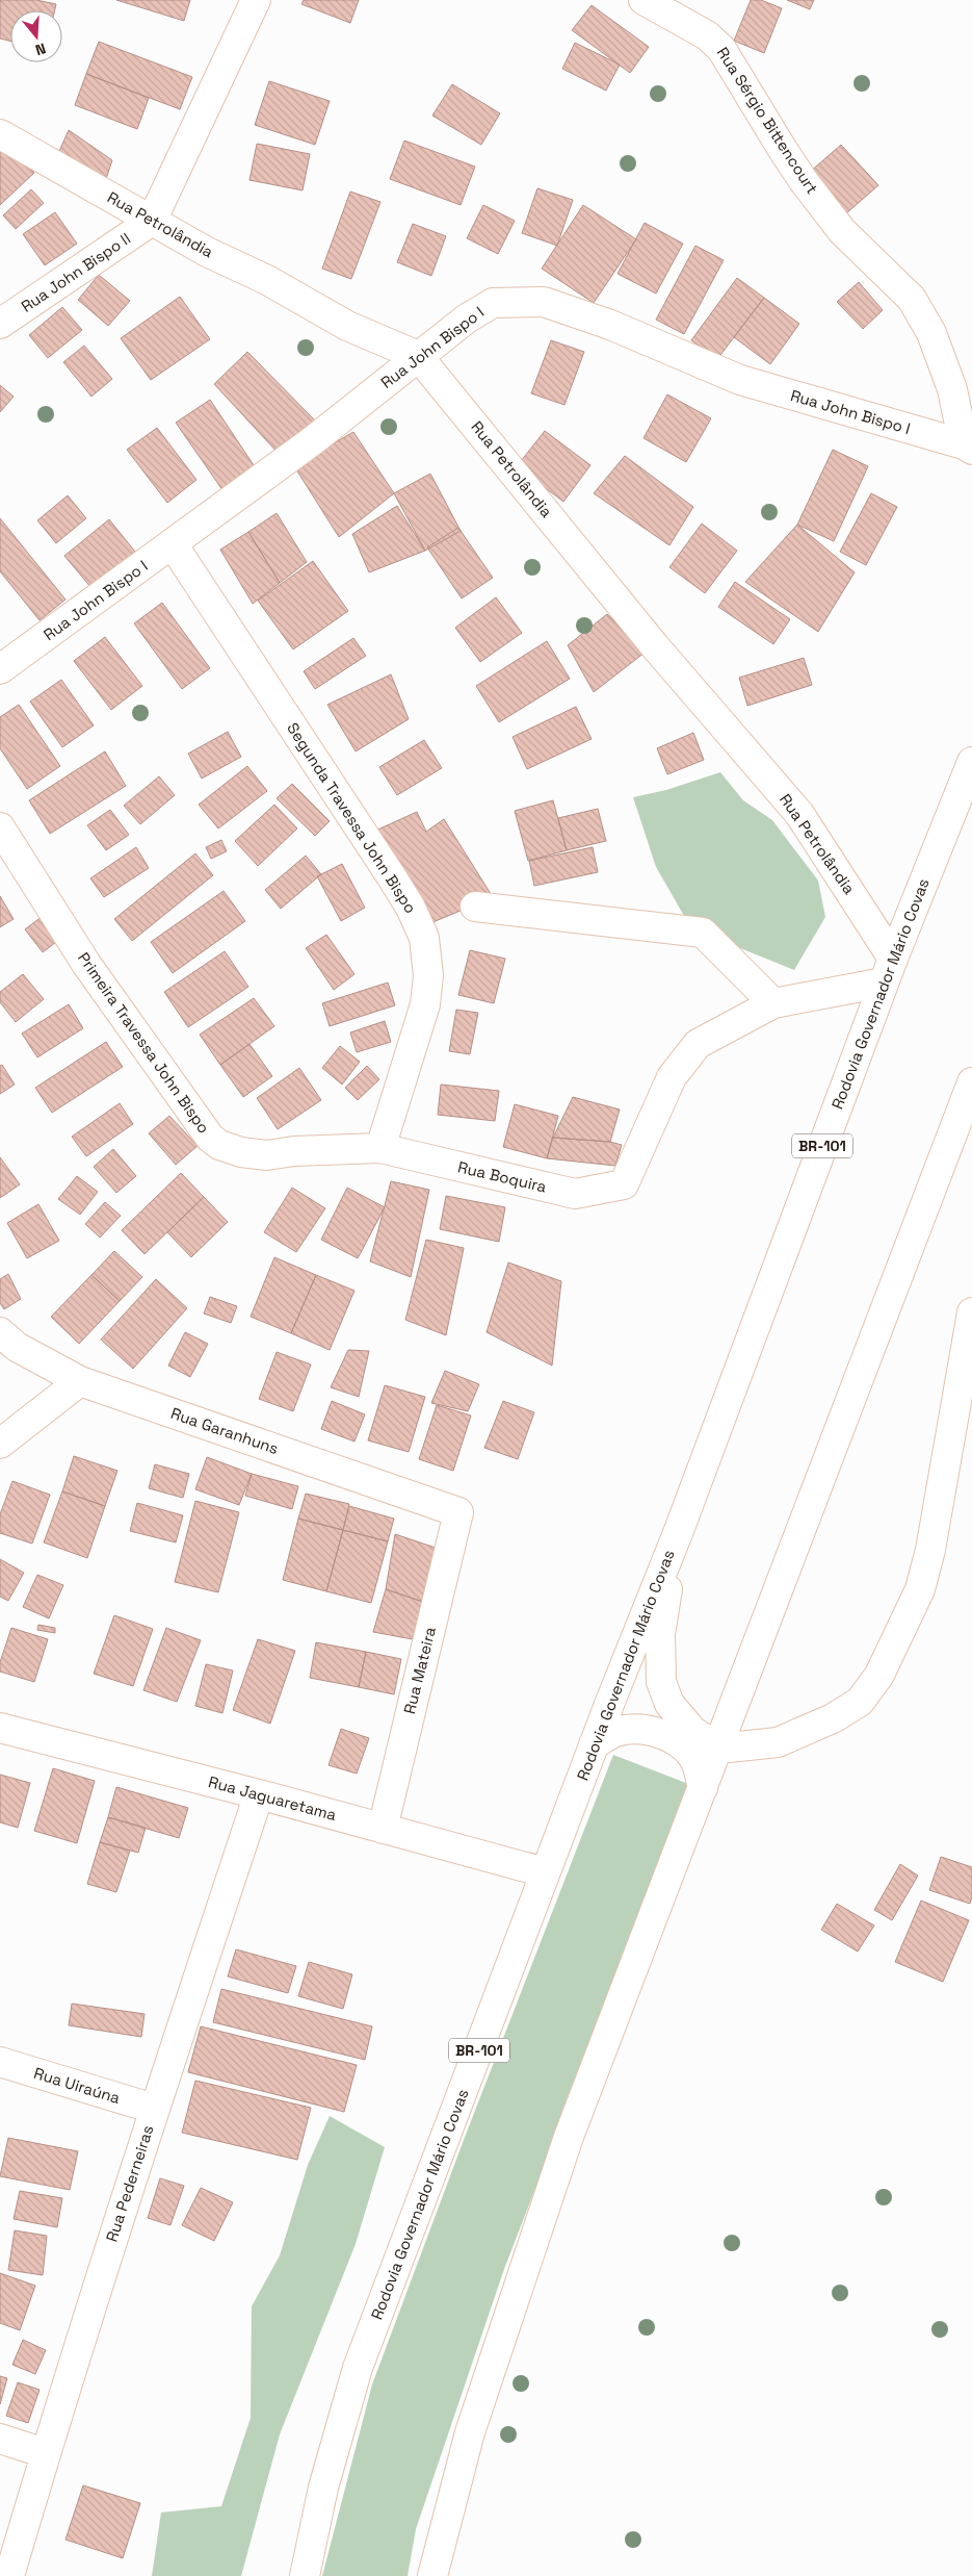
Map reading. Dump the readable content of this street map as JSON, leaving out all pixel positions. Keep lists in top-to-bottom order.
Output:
{
  "streets": {
    "main road": [
      "Rua Sérgio Bittencourt",
      "Rua Petrolândia",
      "Rua John Bispo II",
      "Rua John Bispo I",
      "Segunda Travessa John Bispo",
      "Rodovia Governador Mário Covas",
      "Primeira Travessa John Bispo",
      "BR-101",
      "Rua Boquira",
      "Rua Garanhuns",
      "Rua Mateira",
      "Rua Jaguaretama",
      "Rua Uiraúna",
      "Rua Pederneiras"
    ]
  },
  "crossings": [
    ["Rua Sérgio Bittencourt", "Rua John Bispo I"],
    ["Rua Petrolândia", "Rua John Bispo II"],
    ["Rua Petrolândia", "Rua John Bispo I"],
    ["Rua Petrolândia", "Rodovia Governador Mário Covas"],
    ["Rua John Bispo I", "Segunda Travessa John Bispo"],
    ["Segunda Travessa John Bispo", "Primeira Travessa John Bispo"],
    ["Segunda Travessa John Bispo", "Rua Boquira"],
    ["Rodovia Governador Mário Covas", "Rua Jaguaretama"],
    ["Primeira Travessa John Bispo", "Rua Boquira"],
    ["Rua Garanhuns", "Rua Mateira"],
    ["Rua Mateira", "Rua Jaguaretama"],
    ["Rua Jaguaretama", "Rua Pederneiras"],
    ["Rua Uiraúna", "Rua Pederneiras"]
  ],
  "north": "bottom"
}
